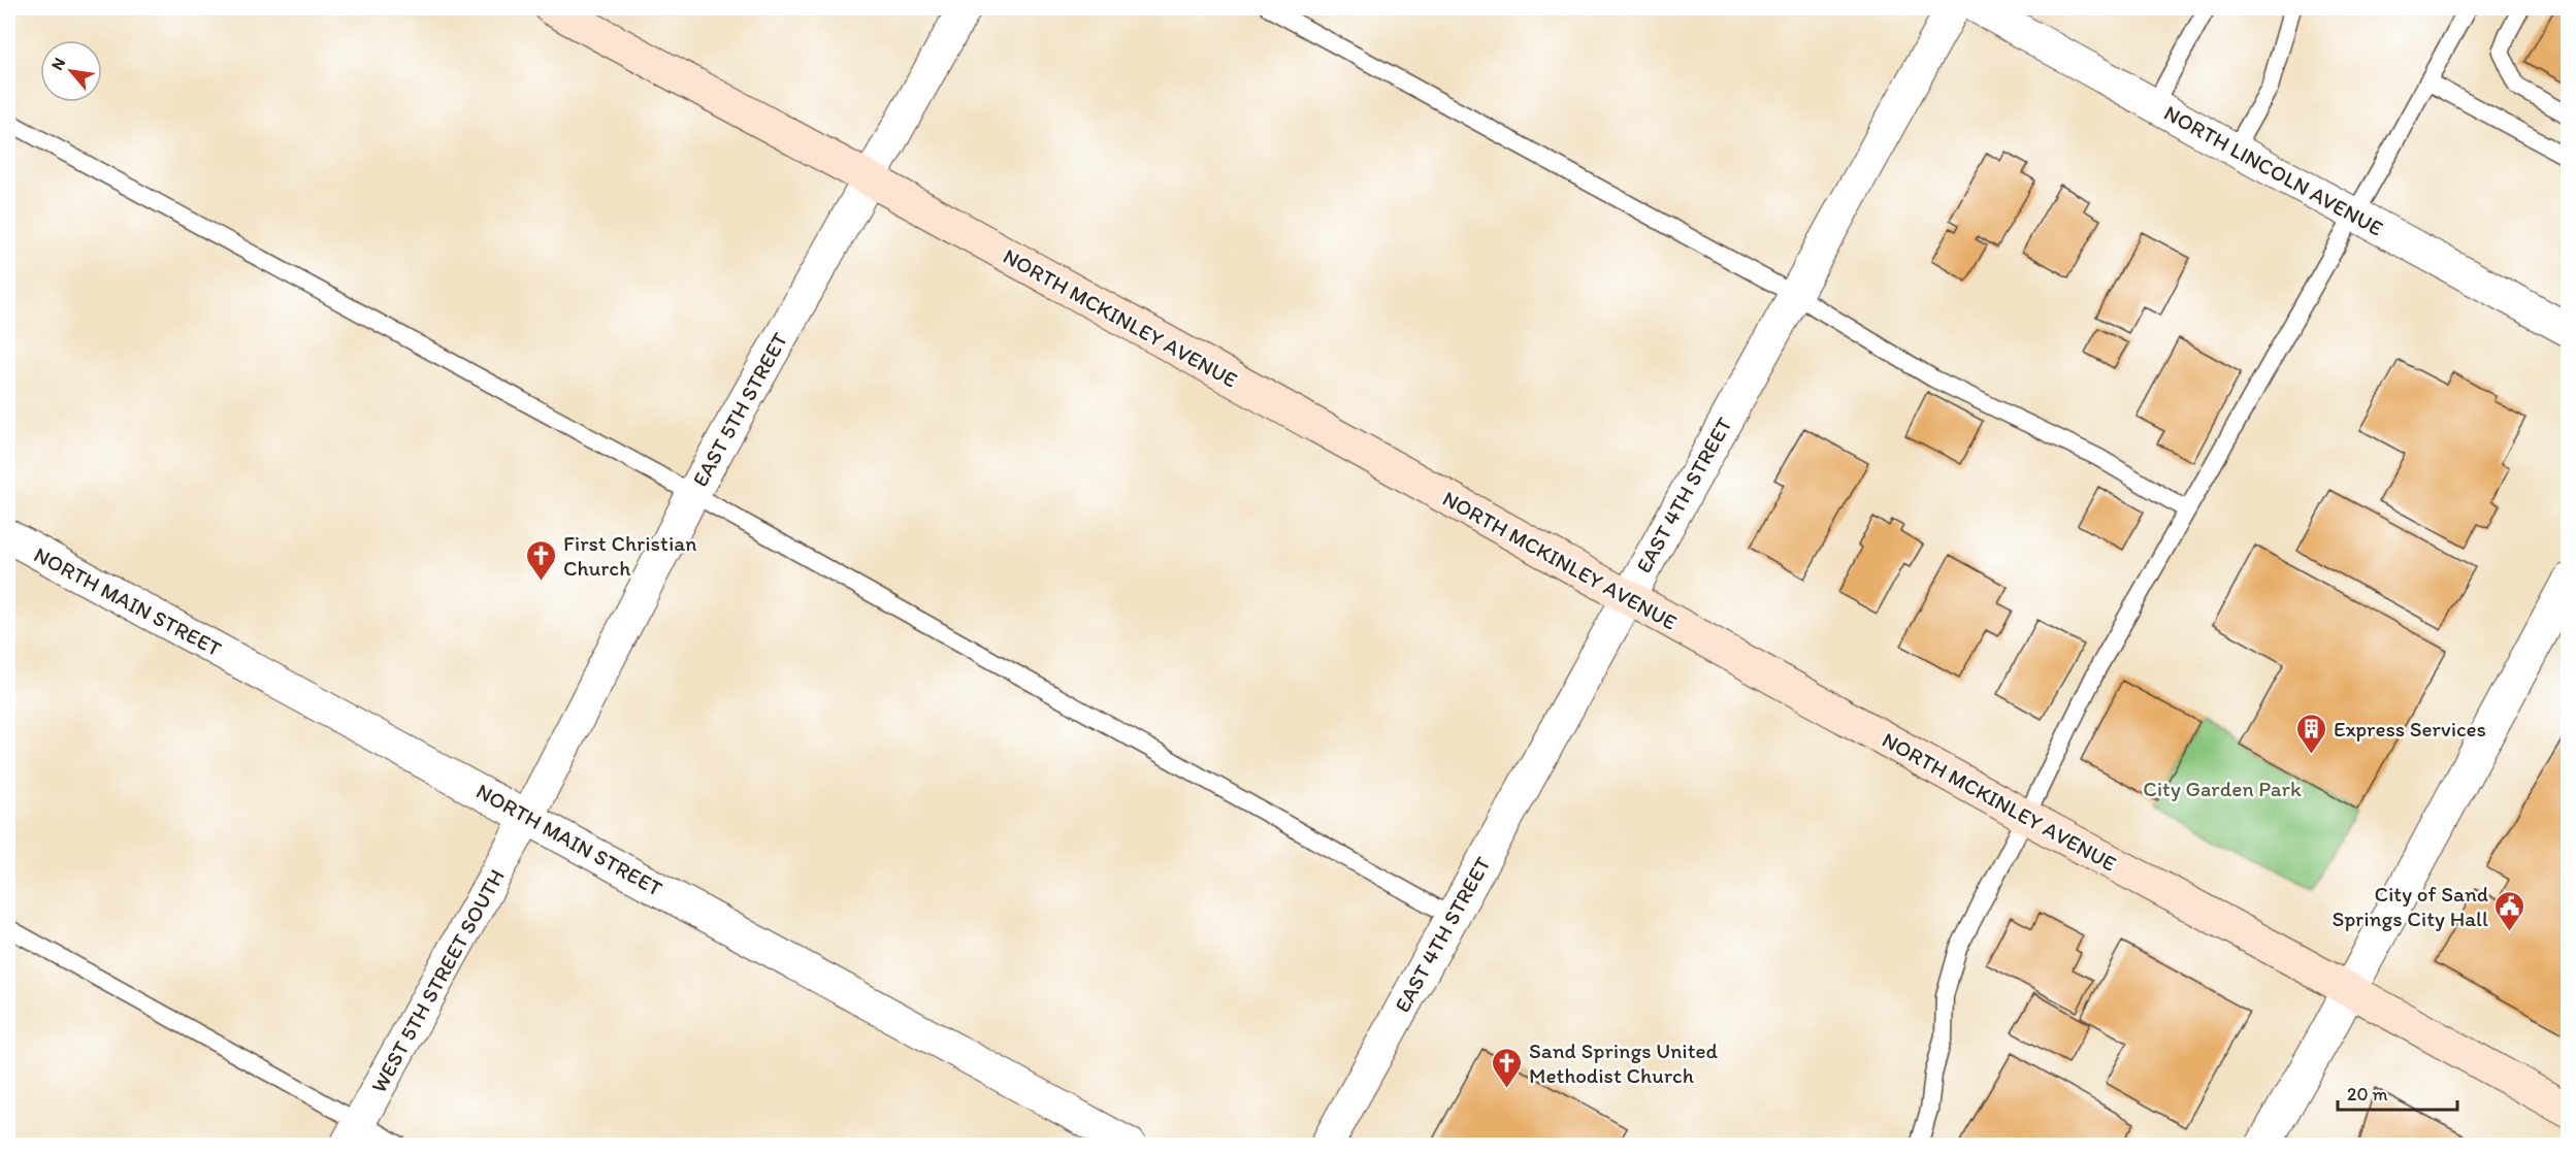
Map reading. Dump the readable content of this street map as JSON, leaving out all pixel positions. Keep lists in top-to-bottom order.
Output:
{
  "streets": {
    "main road": ["NORTH MCKINLEY AVENUE"],
    "street": [
      "NORTH LINCOLN AVENUE",
      "EAST 5TH STREET",
      "EAST 4TH STREET",
      "NORTH MAIN STREET",
      "WEST 5TH STREET SOUTH"
    ]
  },
  "crossings": [
    ["NORTH MCKINLEY AVENUE", "EAST 5TH STREET"],
    ["NORTH MCKINLEY AVENUE", "EAST 4TH STREET"],
    ["EAST 5TH STREET", "NORTH MAIN STREET"],
    ["EAST 5TH STREET", "WEST 5TH STREET SOUTH"],
    ["NORTH MAIN STREET", "WEST 5TH STREET SOUTH"]
  ],
  "parks": ["City Garden Park"],
  "places": {
    "church": ["First Christian Church", "Sand Springs United Methodist Church"],
    "building": ["Express Services"],
    "public building": ["City of Sand Springs City Hall"]
  },
  "scale_bar": "20 m",
  "north": "top left"
}
